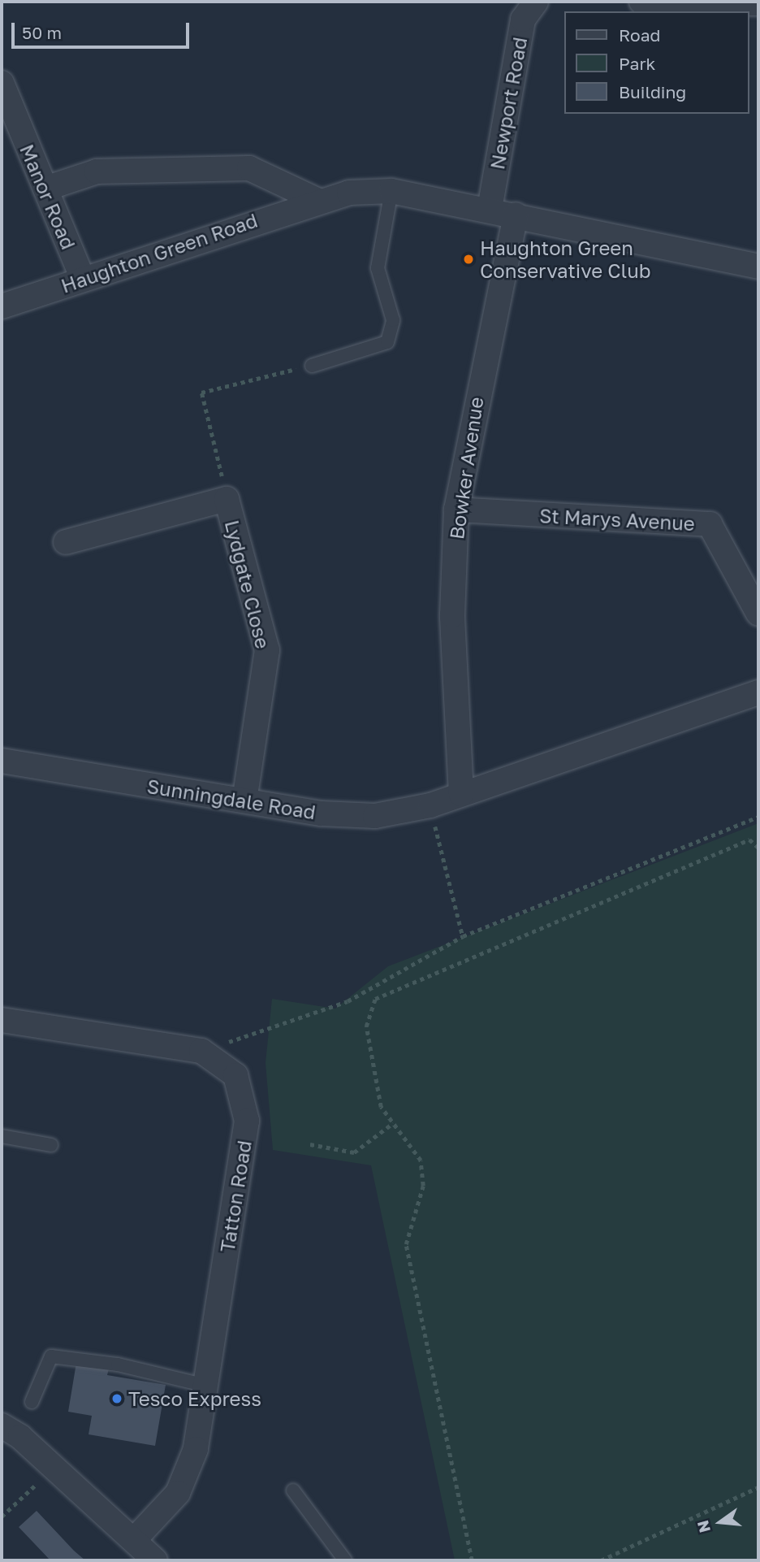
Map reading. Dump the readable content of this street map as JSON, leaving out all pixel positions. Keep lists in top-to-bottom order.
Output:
{
  "streets": {
    "street": [
      "Newport Road",
      "Manor Road",
      "Haughton Green Road",
      "Bowker Avenue",
      "St Marys Avenue",
      "Lydgate Close",
      "Sunningdale Road",
      "Tatton Road"
    ]
  },
  "crossings": [
    ["Newport Road", "Haughton Green Road"],
    ["Manor Road", "Haughton Green Road"],
    ["Haughton Green Road", "Bowker Avenue"],
    ["Bowker Avenue", "St Marys Avenue"],
    ["Bowker Avenue", "Sunningdale Road"],
    ["Lydgate Close", "Sunningdale Road"]
  ],
  "places": ["Haughton Green Conservative Club", "Tesco Express"],
  "legend": ["Road", "Park", "Building"],
  "scale_bar": "50 m",
  "north": "left"
}
